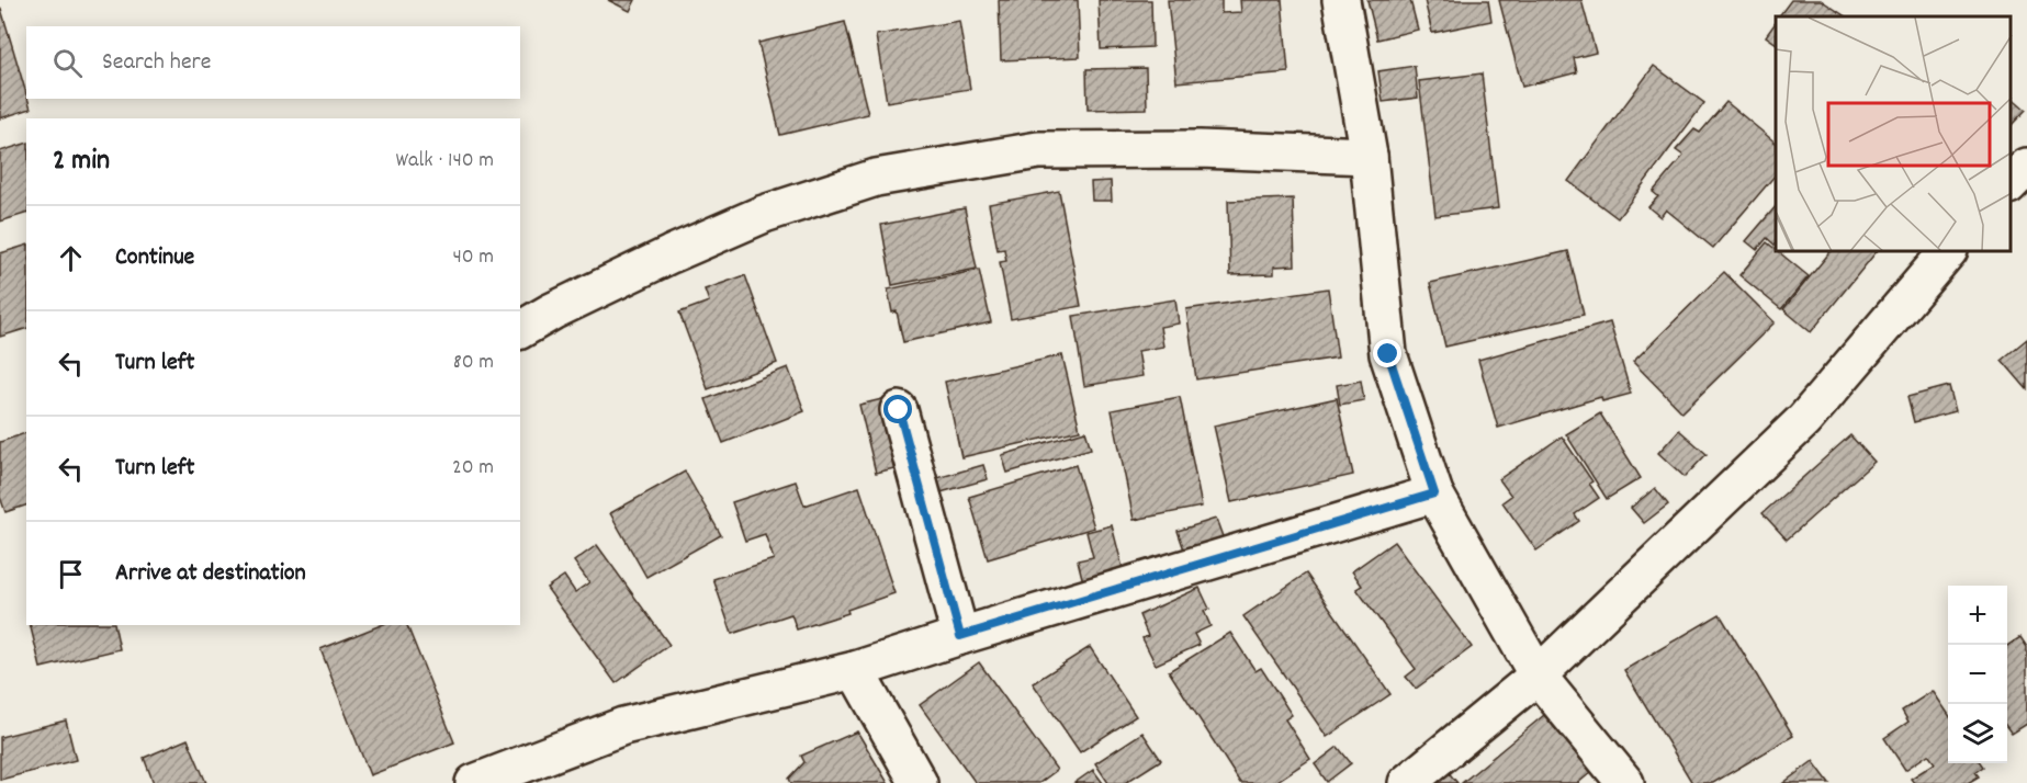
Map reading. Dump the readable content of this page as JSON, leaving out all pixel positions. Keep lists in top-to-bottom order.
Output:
{
  "page": {
    "search": "Search here",
    "heading": ["2 min", "Walk · 140 m"],
    "list": [
      ["Continue", "40 m"],
      ["Turn left", "80 m"],
      ["Turn left", "20 m"],
      "Arrive at destination"
    ],
    "map_buttons": ["+", "−"]
  }
}
